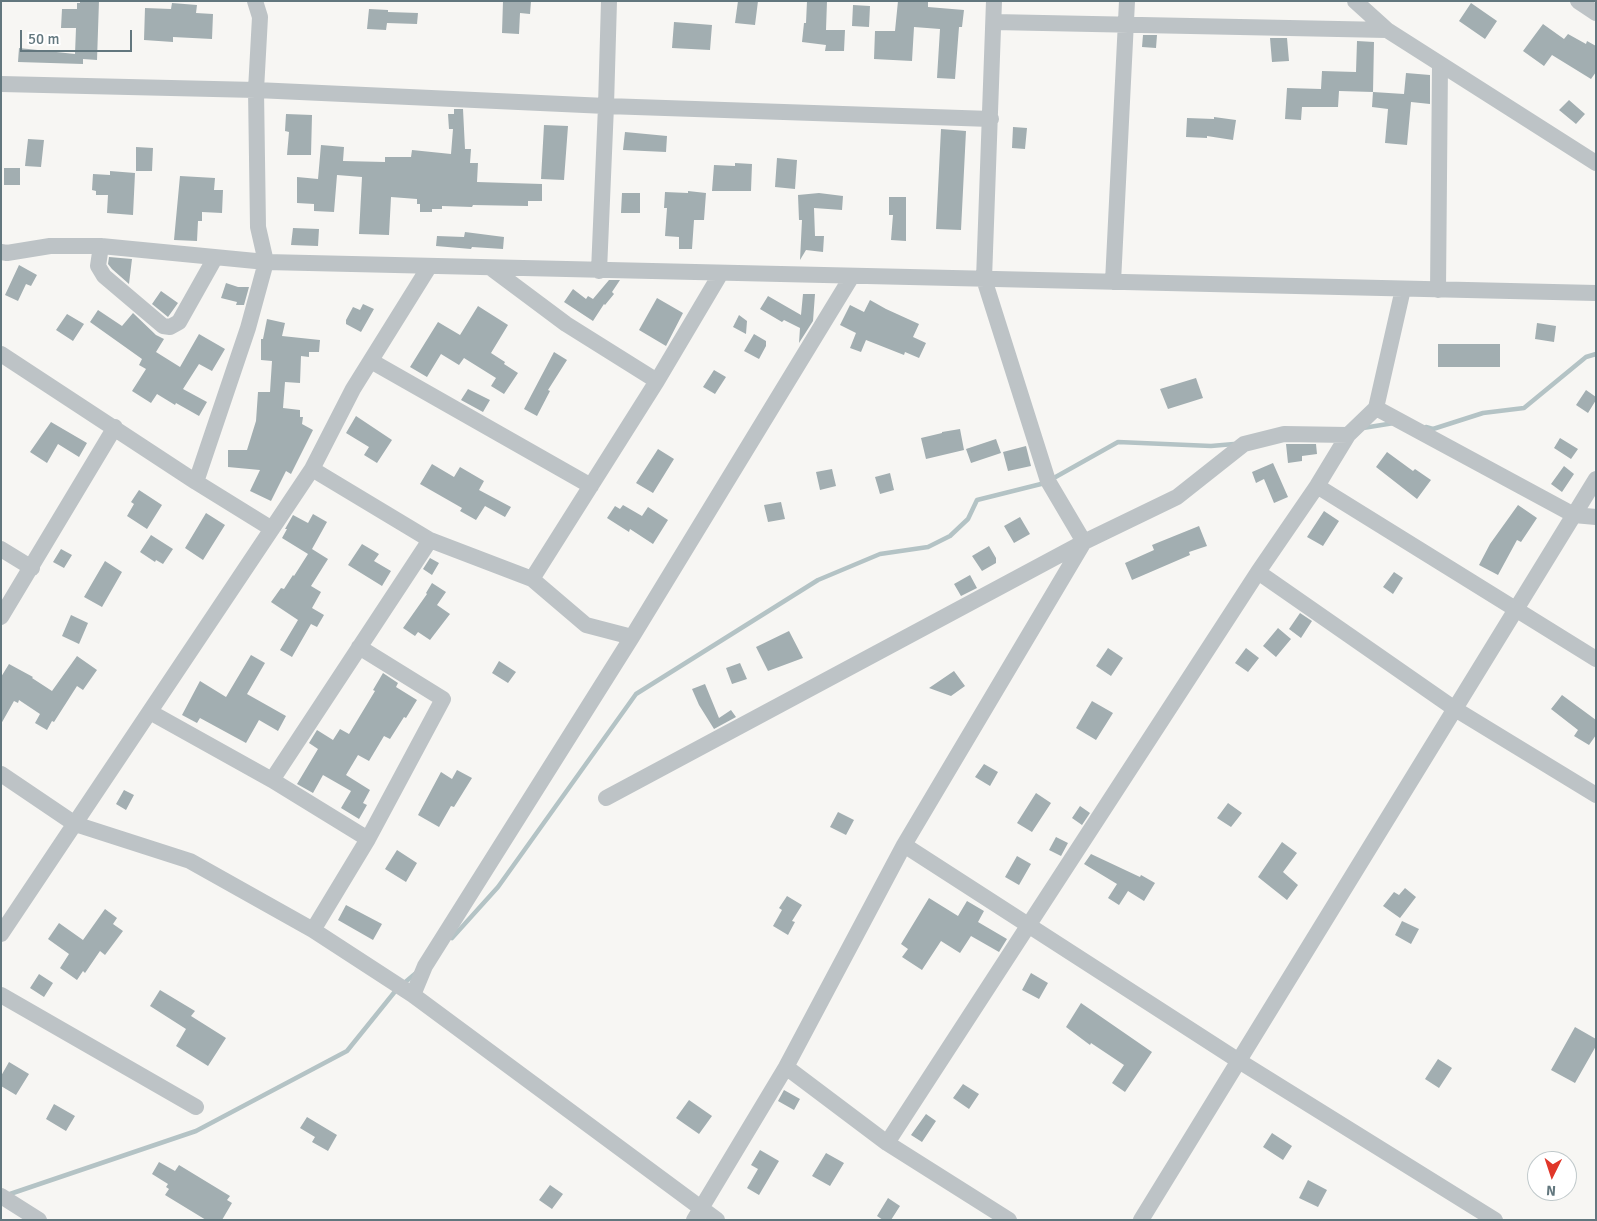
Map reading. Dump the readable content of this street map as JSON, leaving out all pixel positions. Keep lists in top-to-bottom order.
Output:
{
  "scale_bar": "50 m",
  "north": "bottom"
}
